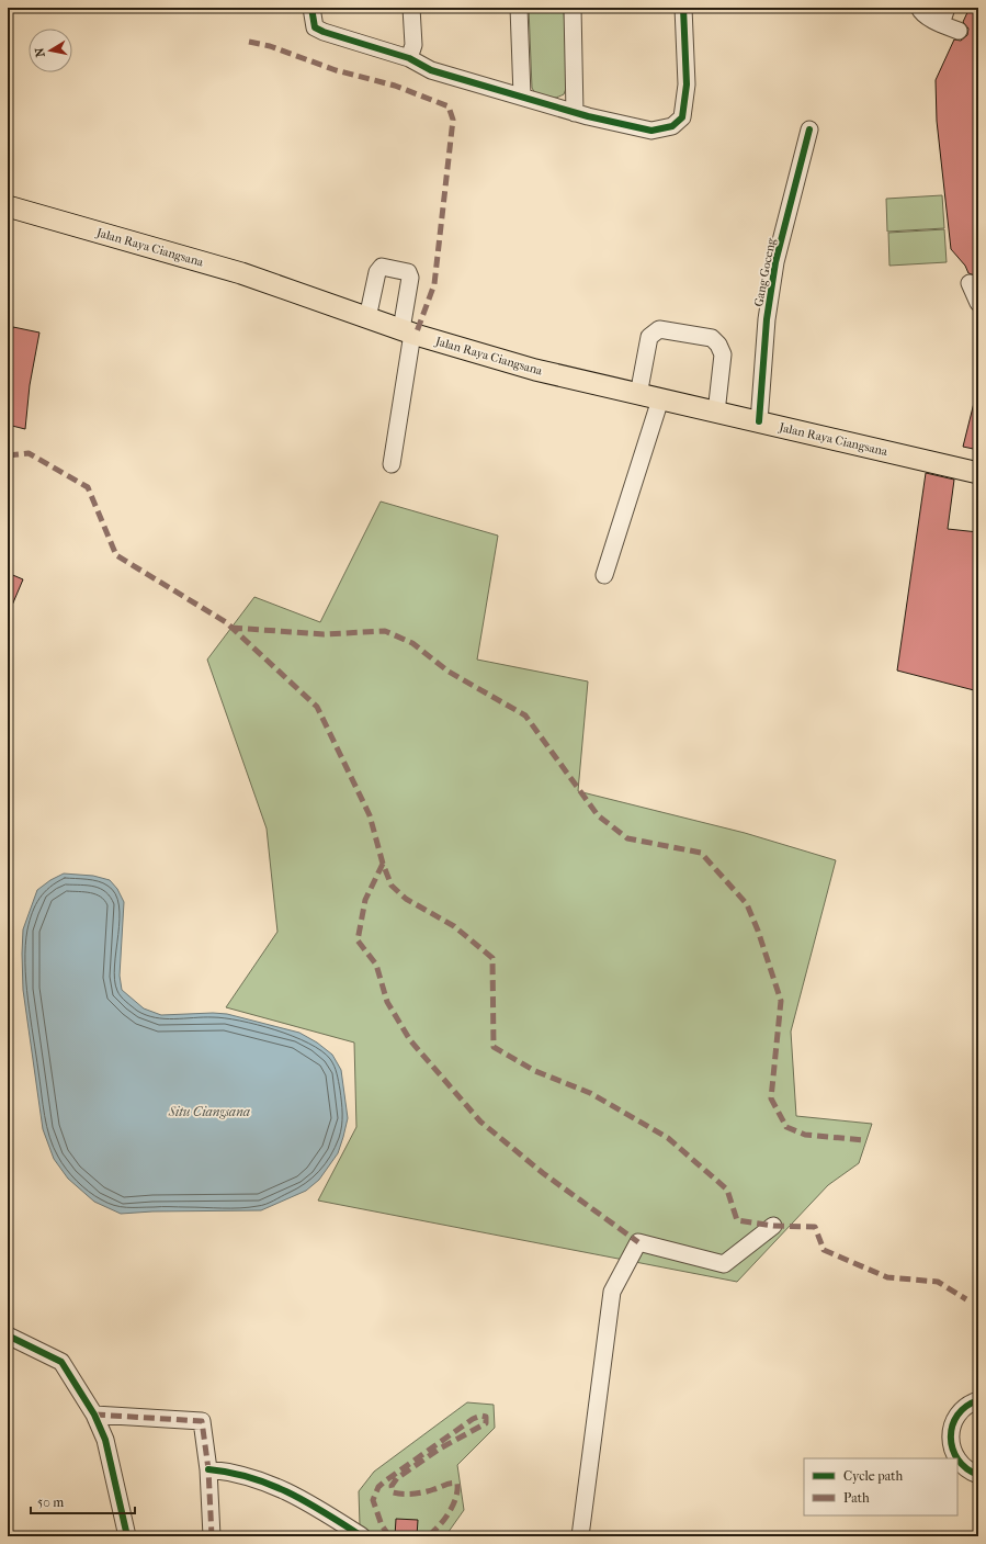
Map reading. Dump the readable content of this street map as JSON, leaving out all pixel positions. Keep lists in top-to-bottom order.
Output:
{
  "streets": {
    "main road": ["Jalan Raya Ciangsana"],
    "street": ["Gang Goceng"]
  },
  "crossings": [
    ["Jalan Raya Ciangsana", "Gang Goceng"]
  ],
  "water": ["Situ Ciangsana"],
  "legend": ["Cycle path", "Path"],
  "scale_bar": "50 m",
  "north": "left"
}
